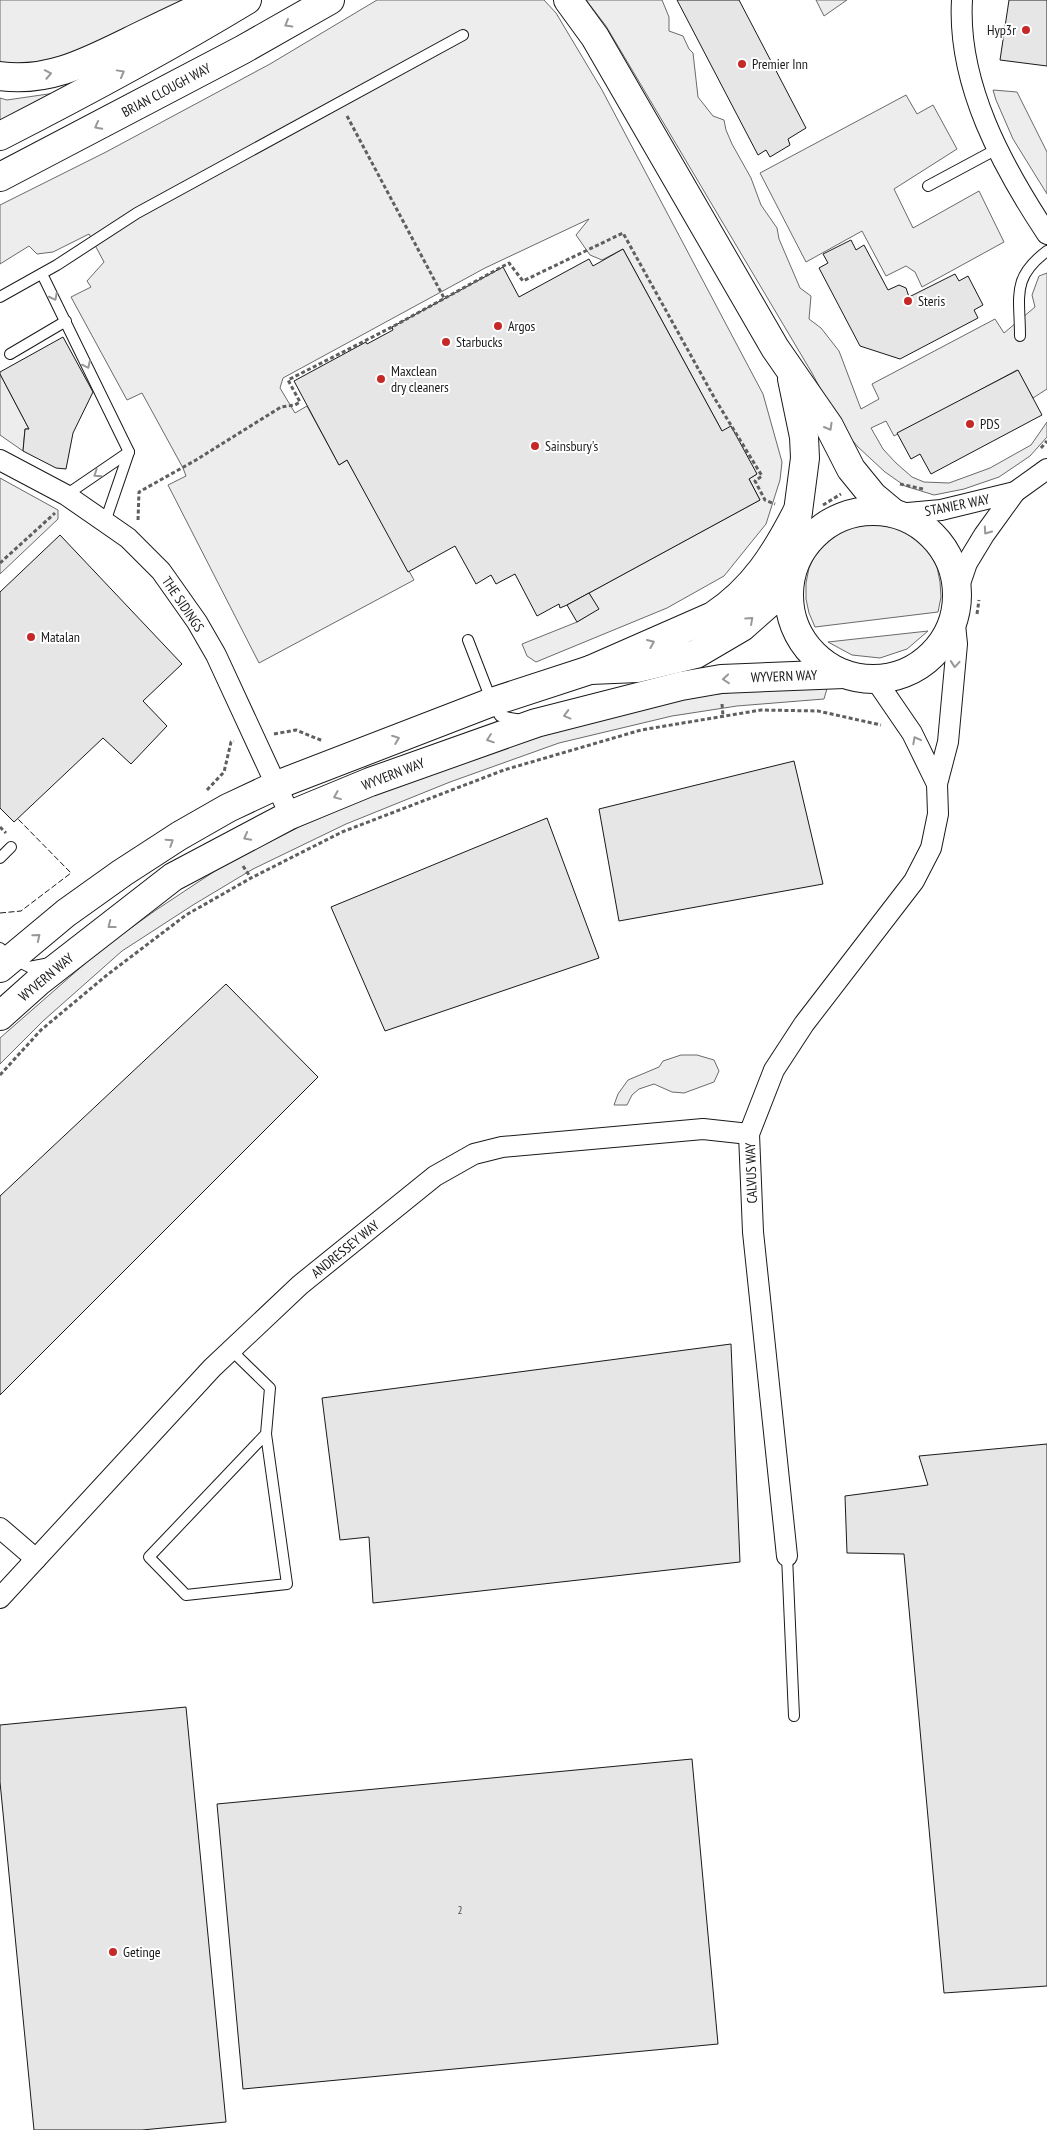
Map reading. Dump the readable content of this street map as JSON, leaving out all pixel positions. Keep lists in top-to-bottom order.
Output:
{
  "streets": {
    "main road": ["BRIAN CLOUGH WAY", "WYVERN WAY"],
    "street": [
      "STANIER WAY",
      "THE SIDINGS",
      "CALVUS WAY",
      "ANDRESSEY WAY"
    ]
  },
  "crossings": [
    ["STANIER WAY", "WYVERN WAY"],
    ["THE SIDINGS", "WYVERN WAY"],
    ["CALVUS WAY", "ANDRESSEY WAY"]
  ],
  "one_way": ["STANIER WAY"],
  "places": [
    "Hyp3r",
    "Premier Inn",
    "Steris",
    "Argos",
    "Starbucks",
    "Maxclean dry cleaners",
    "PDS",
    "Sainsbury's",
    "Matalan",
    "Getinge"
  ],
  "house_numbers": ["2"]
}
